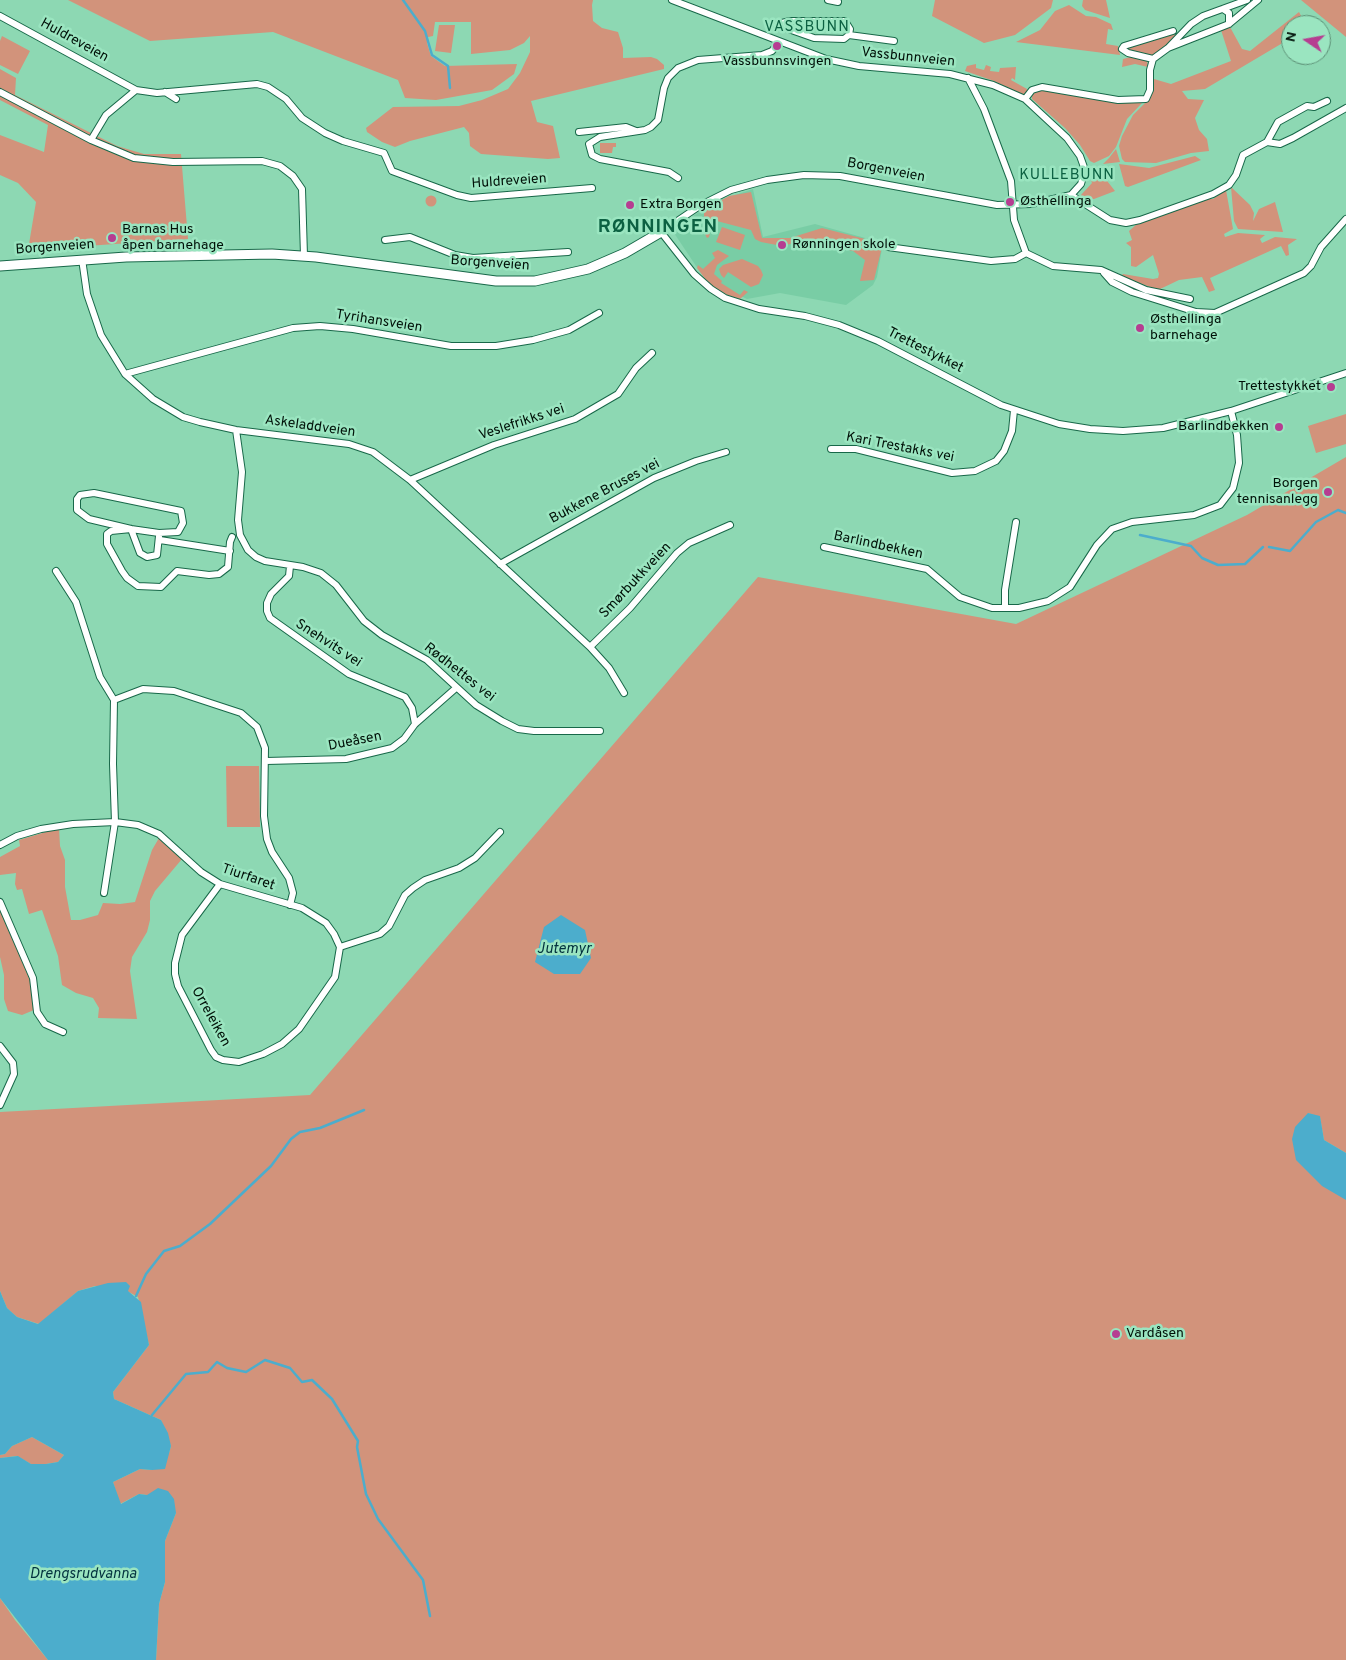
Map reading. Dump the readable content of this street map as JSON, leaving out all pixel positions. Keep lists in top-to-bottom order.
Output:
{
  "streets": {
    "street": [
      "Huldreveien",
      "Vassbunnveien",
      "Borgenveien",
      "Tyrihansveien",
      "Trettestykket",
      "Veslefrikks vei",
      "Askeladdveien",
      "Kari Trestakks vei",
      "Bukkene Bruses vei",
      "Barlindbekken",
      "Smørbukkveien",
      "Snehvits vei",
      "Rødhettes vei",
      "Dueåsen",
      "Tiurfaret",
      "Orreleiken"
    ]
  },
  "crossings": [
    ["Vassbunnveien", "Borgenveien"],
    ["Borgenveien", "Trettestykket"],
    ["Borgenveien", "Askeladdveien"],
    ["Tyrihansveien", "Askeladdveien"],
    ["Trettestykket", "Kari Trestakks vei"],
    ["Trettestykket", "Barlindbekken"],
    ["Veslefrikks vei", "Askeladdveien"],
    ["Askeladdveien", "Bukkene Bruses vei"],
    ["Askeladdveien", "Smørbukkveien"],
    ["Askeladdveien", "Rødhettes vei"],
    ["Snehvits vei", "Rødhettes vei"],
    ["Snehvits vei", "Dueåsen"],
    ["Rødhettes vei", "Dueåsen"],
    ["Tiurfaret", "Orreleiken"]
  ],
  "districts": ["VASSBUNN", "KULLEBUNN", "RØNNINGEN"],
  "water": ["Jutemyr", "Drengsrudvanna"],
  "places": [
    "Vassbunnsvingen",
    "Østhellinga",
    "Extra Borgen",
    "Barnas Hus åpen barnehage",
    "Rønningen skole",
    "Østhellinga barnehage",
    "Trettestykket",
    "Barlindbekken",
    "Borgen tennisanlegg",
    "Vardåsen"
  ],
  "north": "left"
}
